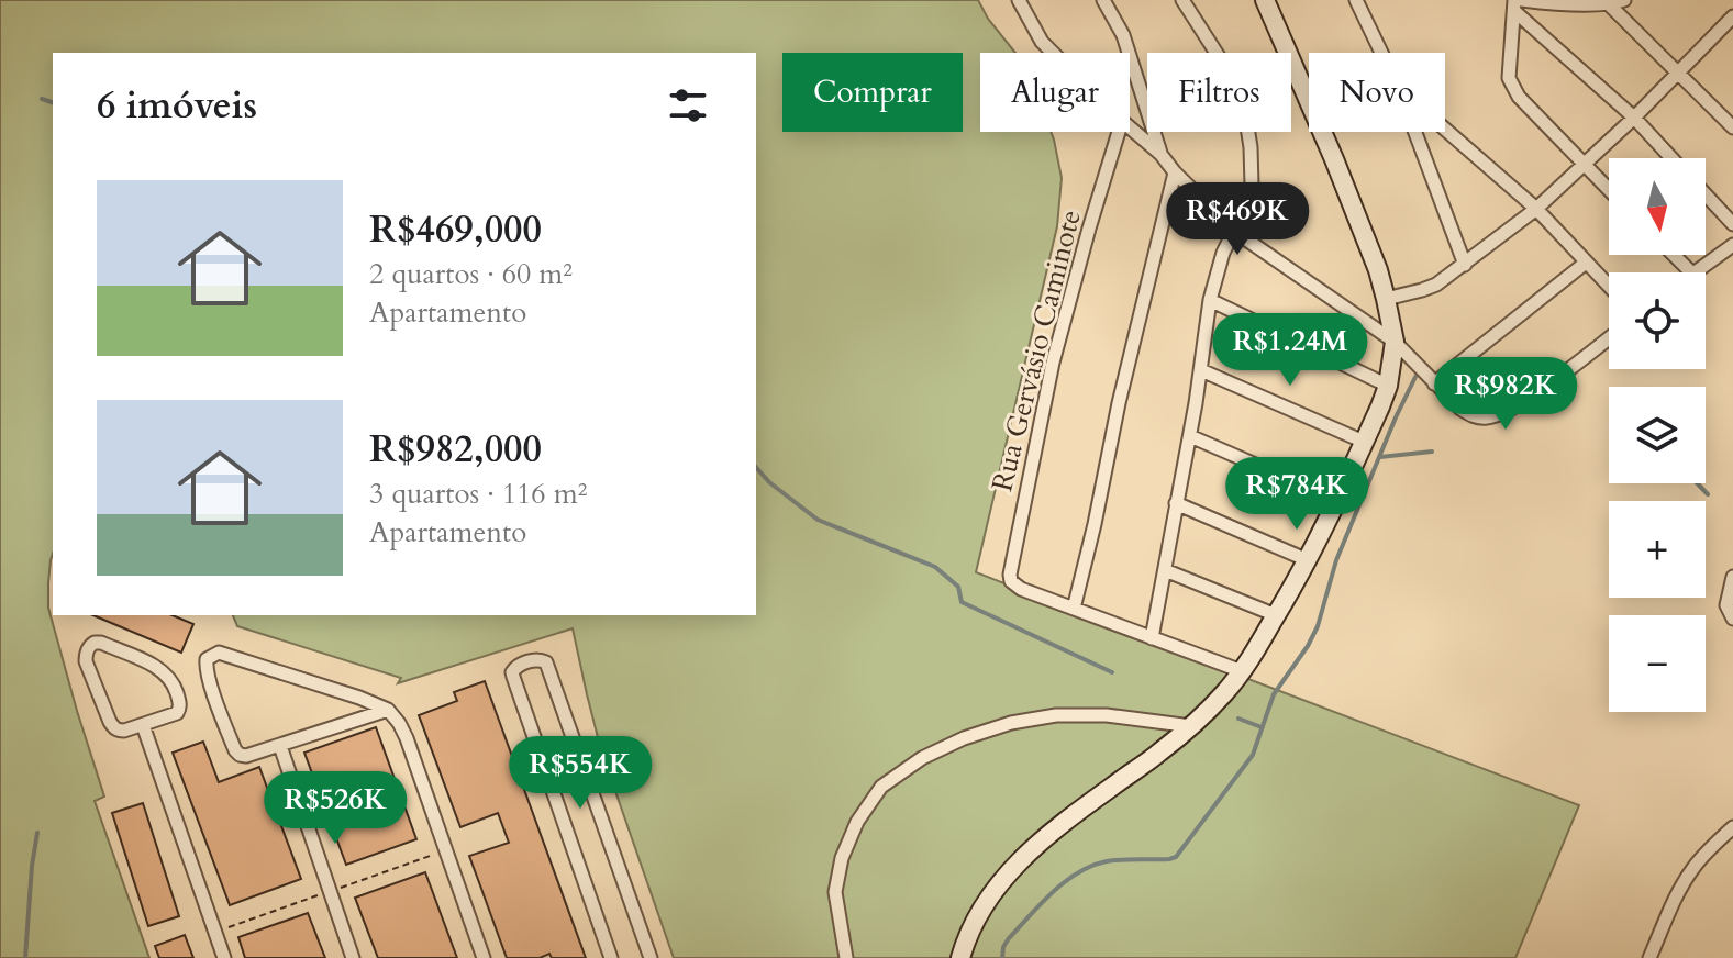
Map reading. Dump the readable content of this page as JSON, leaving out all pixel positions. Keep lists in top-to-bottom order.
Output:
{
  "streets": {
    "street": ["Rua Gervásio Caminote"]
  },
  "north": "bottom",
  "page": {
    "chip": [
      "Comprar",
      "Alugar",
      "Filtros",
      "Novo"
    ],
    "heading": "6 imóveis",
    "map_buttons": ["+", "−"],
    "list": [
      {
        "name": "R$469,000",
        "note": "2 quartos · 60 m² · Apartamento"
      },
      {
        "name": "R$982,000",
        "note": "3 quartos · 116 m² · Apartamento"
      }
    ],
    "price": [
      "R$469K",
      "R$1.24M",
      "R$982K",
      "R$784K",
      "R$554K",
      "R$526K"
    ]
  }
}
